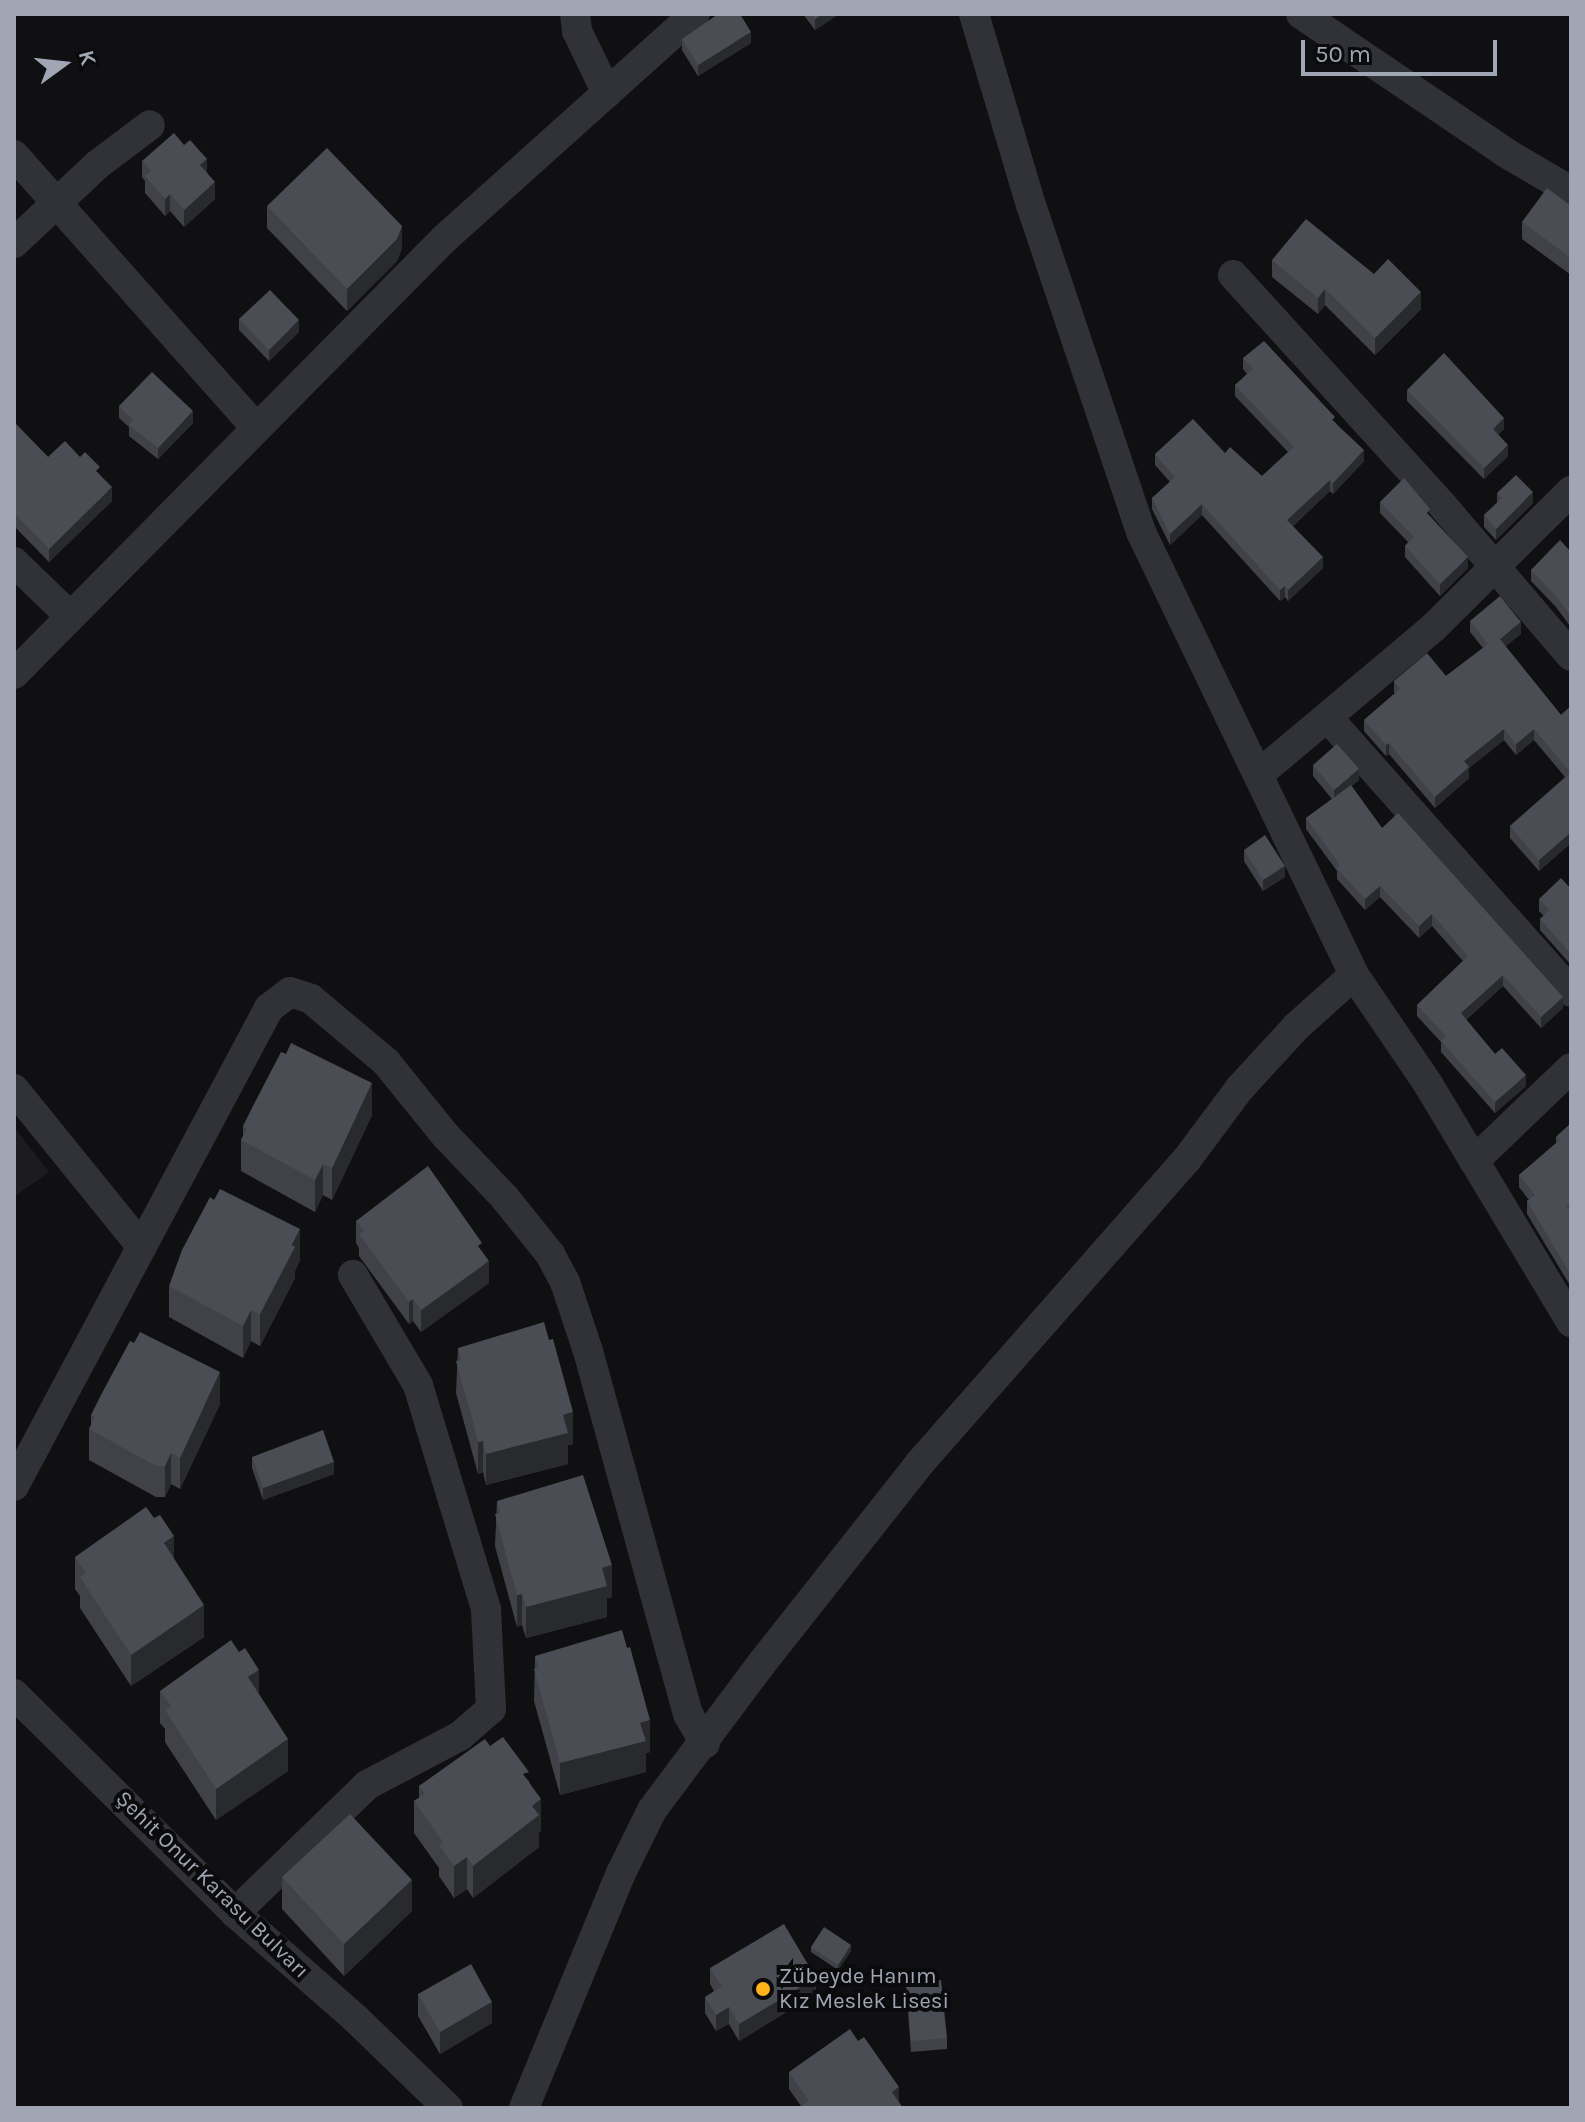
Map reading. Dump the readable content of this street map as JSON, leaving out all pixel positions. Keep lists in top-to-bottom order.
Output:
{
  "streets": {
    "street": ["Şehit Onur Karasu Bulvarı"]
  },
  "places": ["Zübeyde Hanım Kız Meslek Lisesi"],
  "scale_bar": "50 m",
  "north": "right"
}
